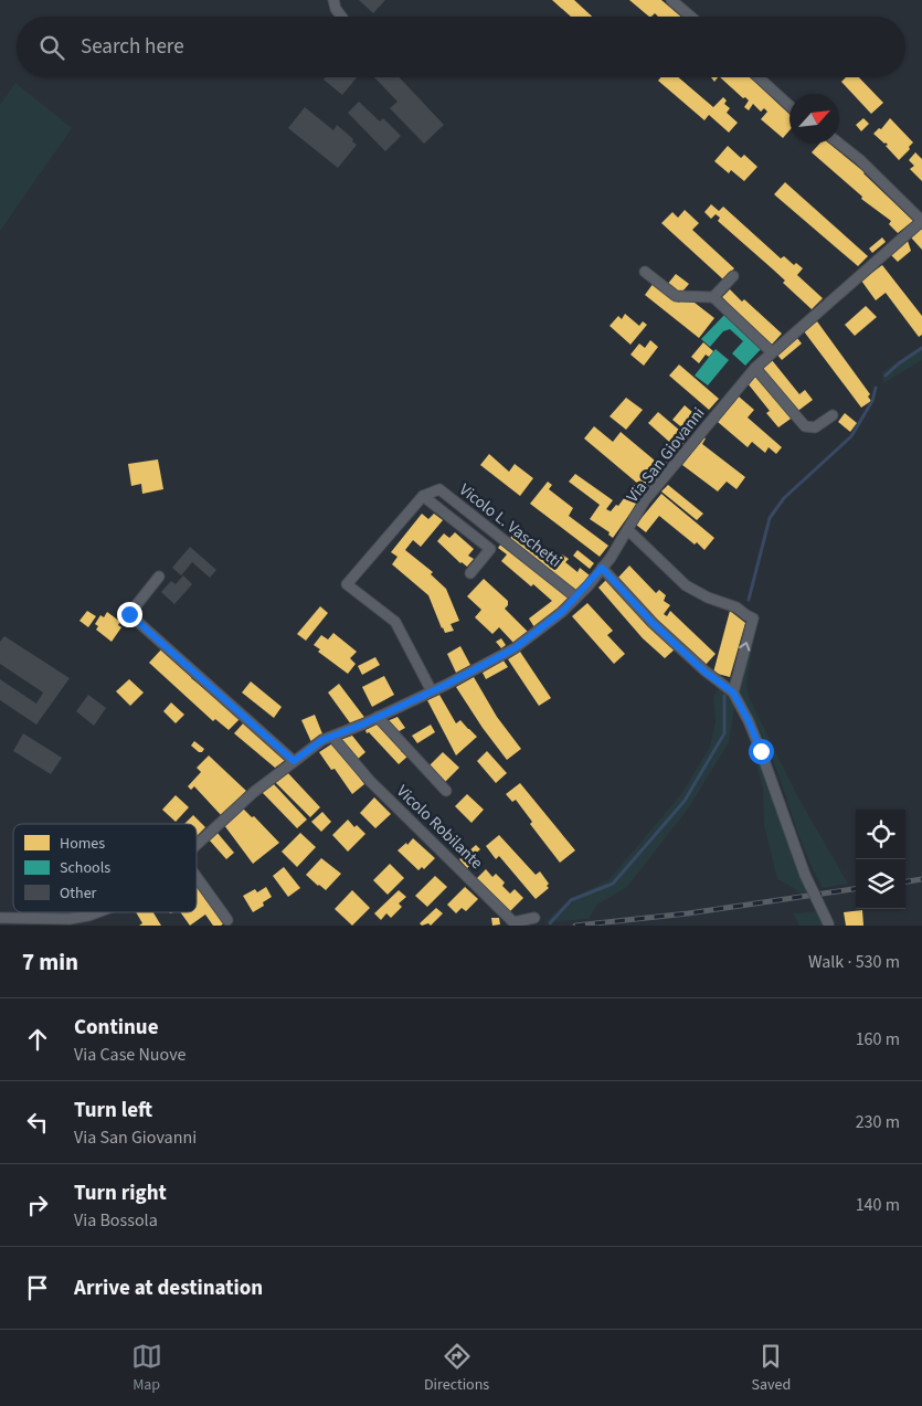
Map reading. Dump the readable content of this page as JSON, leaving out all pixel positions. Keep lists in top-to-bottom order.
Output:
{
  "streets": {
    "street": ["Via San Giovanni", "Vicolo L. Vaschetti", "Vicolo Robilante"]
  },
  "crossings": [
    ["Via San Giovanni", "Vicolo L. Vaschetti"],
    ["Via San Giovanni", "Vicolo Robilante"]
  ],
  "legend": ["Homes", "Schools", "Other"],
  "north": "top right",
  "page": {
    "search": "Search here",
    "heading": ["7 min", "Walk · 530 m"],
    "list": [
      ["Continue", "Via Case Nuove", "160 m"],
      ["Turn left", "Via San Giovanni", "230 m"],
      ["Turn right", "Via Bossola", "140 m"],
      "Arrive at destination"
    ],
    "nav": ["Map", "Directions", "Saved"]
  }
}
